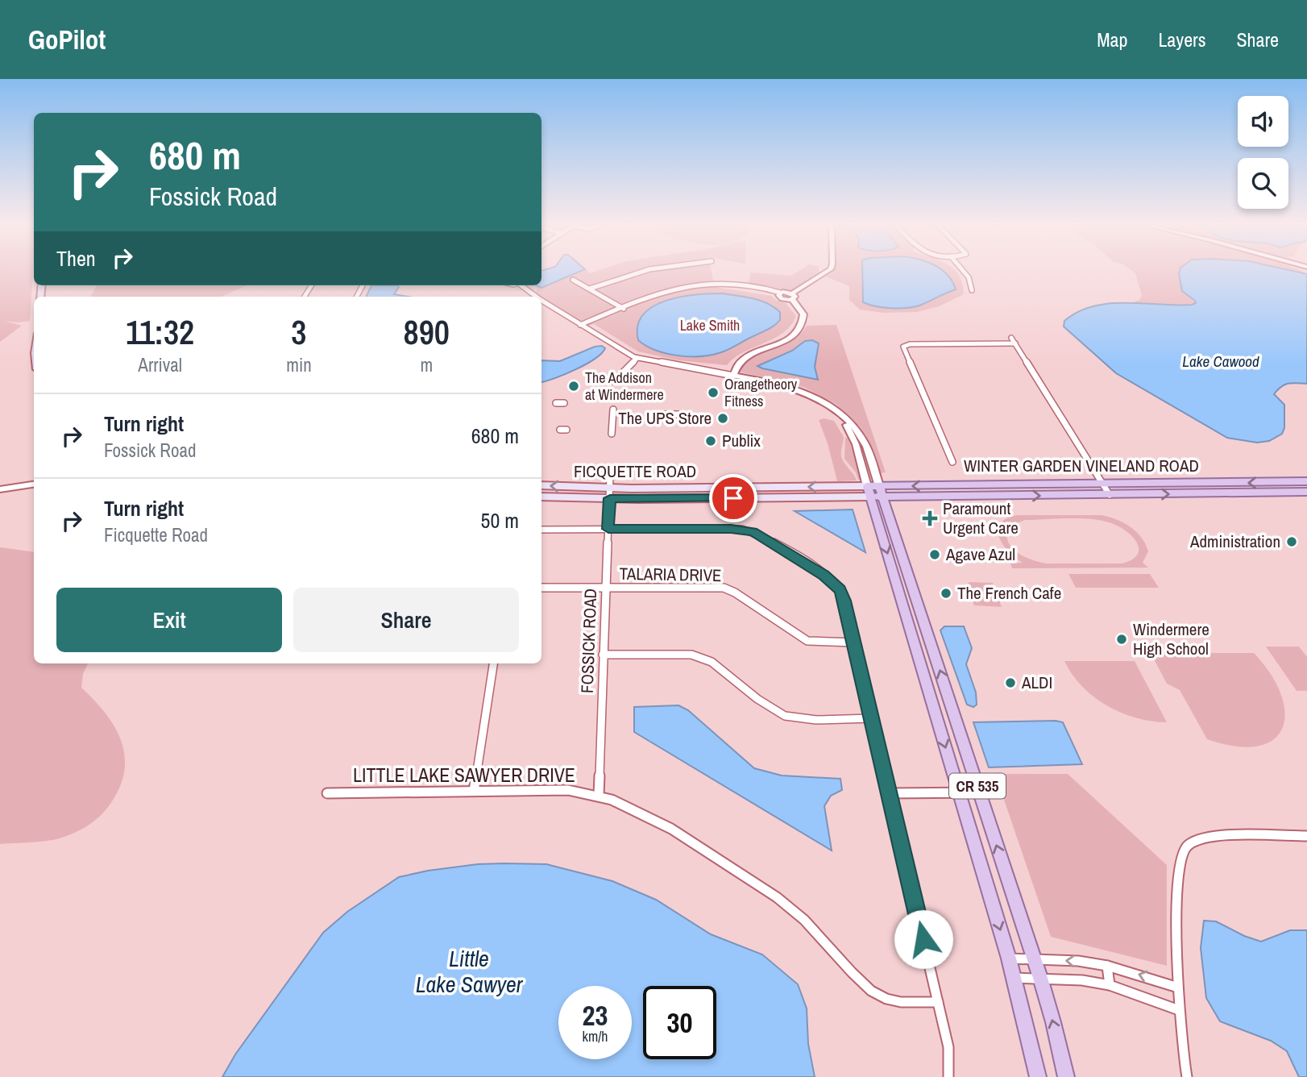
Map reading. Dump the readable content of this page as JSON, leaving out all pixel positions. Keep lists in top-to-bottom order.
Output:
{
  "streets": {
    "main road": ["WINTER GARDEN VINELAND ROAD", "FICQUETTE ROAD", "CR 535"],
    "street": ["TALARIA DRIVE", "FOSSICK ROAD", "LITTLE LAKE SAWYER DRIVE"]
  },
  "crossings": [
    ["WINTER GARDEN VINELAND ROAD", "FICQUETTE ROAD"],
    ["WINTER GARDEN VINELAND ROAD", "CR 535"],
    ["FICQUETTE ROAD", "FOSSICK ROAD"],
    ["FICQUETTE ROAD", "CR 535"],
    ["TALARIA DRIVE", "FOSSICK ROAD"],
    ["FOSSICK ROAD", "LITTLE LAKE SAWYER DRIVE"]
  ],
  "water": ["Lake Cawood", "Little Lake Sawyer"],
  "parks": ["Lake Smith"],
  "places": {
    "other": [
      "The Addison at Windermere",
      "Orangetheory Fitness",
      "The UPS Store",
      "Publix",
      "Administration",
      "Agave Azul",
      "The French Cafe",
      "Windermere High School",
      "ALDI"
    ],
    "health": ["Paramount Urgent Care"]
  },
  "page": {
    "header": "GoPilot",
    "nav": ["Map", "Layers", "Share"],
    "turn": ["680 m", "Fossick Road"],
    "then": "Then",
    "eta": [
      "11:32",
      "Arrival",
      "3",
      "min",
      "890",
      "m"
    ],
    "list": [
      {
        "name": "Turn right",
        "note": "Fossick Road",
        "value": "680 m"
      },
      {
        "name": "Turn right",
        "note": "Ficquette Road",
        "value": "50 m"
      }
    ],
    "buttons": ["Exit", "Share"],
    "speed": "23 km/h",
    "limit": "30"
  }
}
